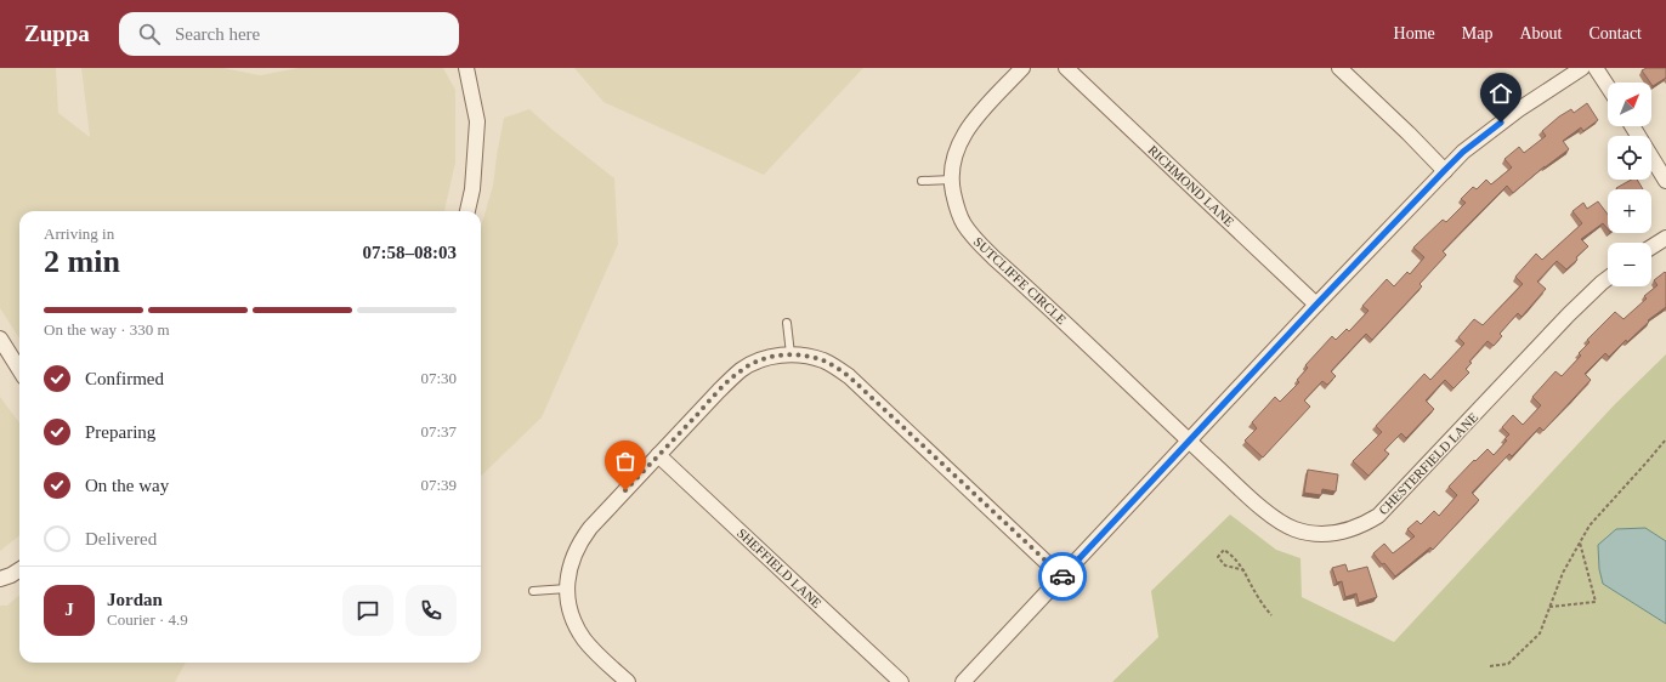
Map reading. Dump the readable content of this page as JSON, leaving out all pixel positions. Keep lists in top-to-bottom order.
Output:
{
  "streets": {
    "street": [
      "RICHMOND LANE",
      "SUTCLIFFE CIRCLE",
      "CHESTERFIELD LANE",
      "SHEFFIELD LANE"
    ]
  },
  "crossings": [
    ["SUTCLIFFE CIRCLE", "CHESTERFIELD LANE"]
  ],
  "north": "top right",
  "page": {
    "header": "Zuppa",
    "search": "Search here",
    "nav": [
      "Home",
      "Map",
      "About",
      "Contact"
    ],
    "map_buttons": ["+", "−"],
    "heading": ["2 min", "Arriving in", "07:58–08:03"],
    "panel": ["Jordan", "Courier · 4.9"],
    "bar": "On the way · 330 m",
    "list": [
      ["Confirmed", "07:30"],
      ["Preparing", "07:37"],
      ["On the way", "07:39"],
      "Delivered"
    ],
    "round": "J"
  }
}
